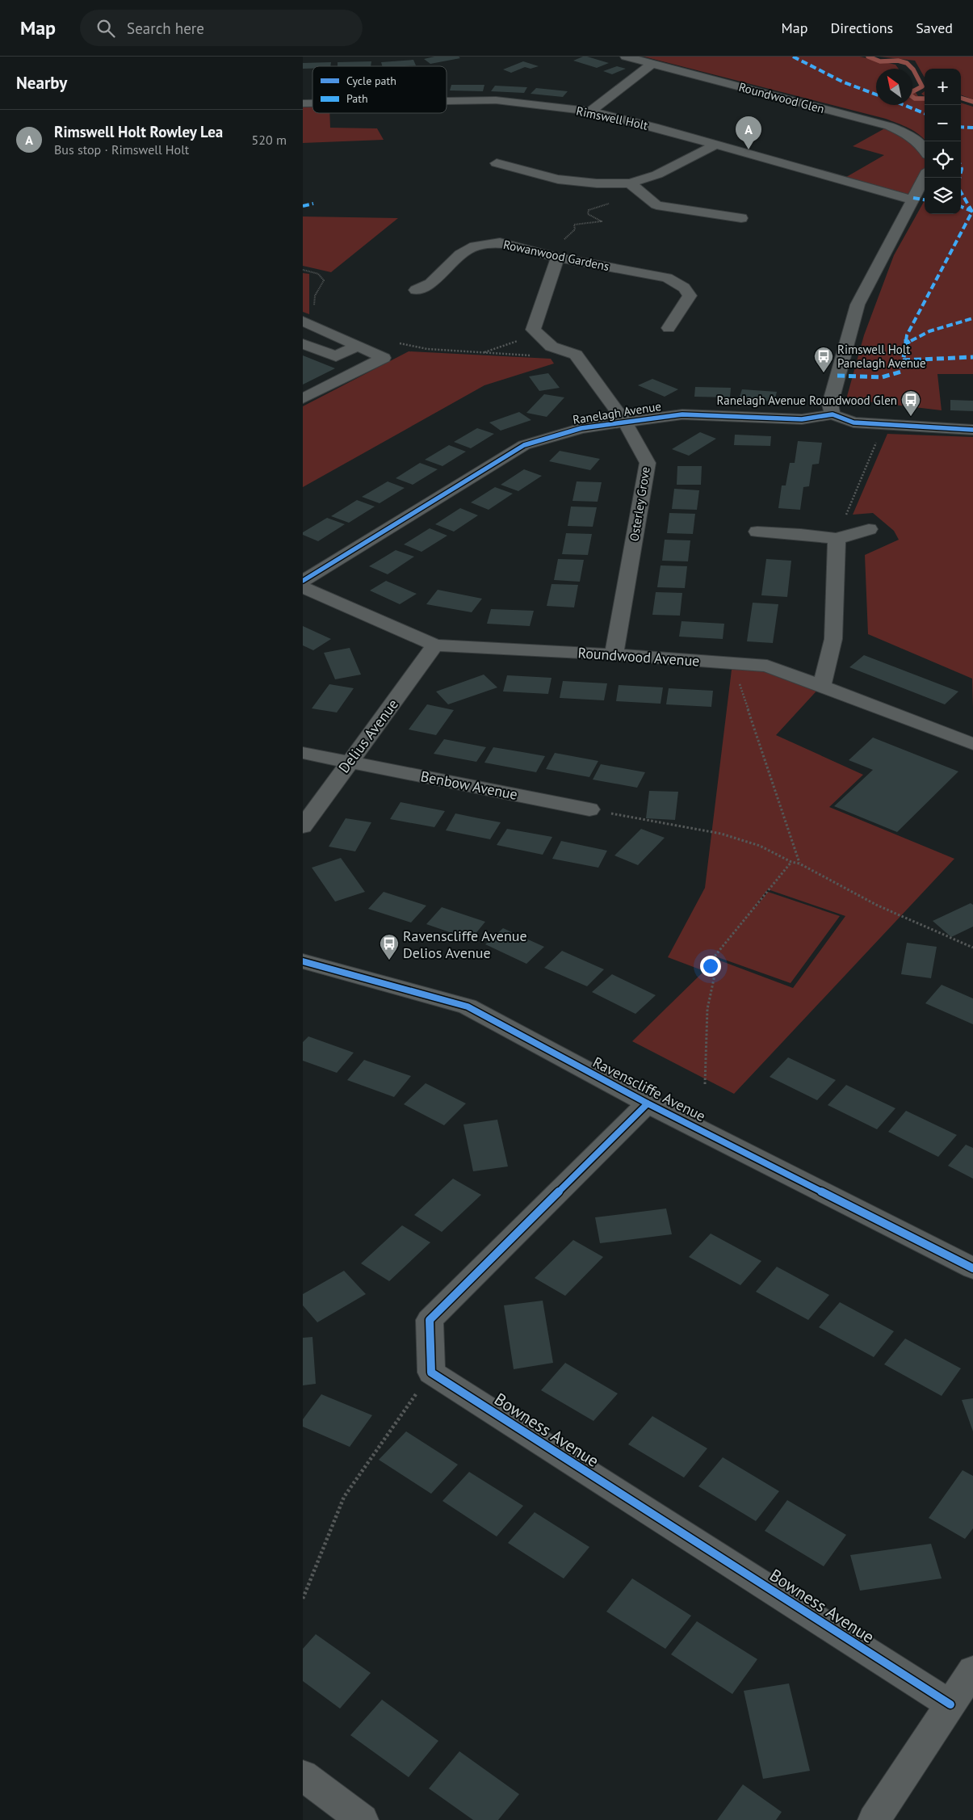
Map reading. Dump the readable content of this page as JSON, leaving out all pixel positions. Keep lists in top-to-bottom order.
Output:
{
  "streets": {
    "street": [
      "Roundwood Glen",
      "Rimswell Holt",
      "Rowanwood Gardens",
      "Ranelagh Avenue",
      "Osterley Grove",
      "Roundwood Avenue",
      "Delius Avenue",
      "Benbow Avenue",
      "Ravenscliffe Avenue",
      "Bowness Avenue"
    ]
  },
  "crossings": [
    ["Ranelagh Avenue", "Osterley Grove"],
    ["Osterley Grove", "Roundwood Avenue"],
    ["Roundwood Avenue", "Delius Avenue"],
    ["Delius Avenue", "Benbow Avenue"]
  ],
  "places": {
    "bus stop": ["Rimswell Holt Panelagh Avenue", "Ranelagh Avenue Roundwood Glen", "Ravenscliffe Avenue Delios Avenue"]
  },
  "legend": ["Cycle path", "Path"],
  "north": "top left",
  "page": {
    "header": "Map",
    "search": "Search here",
    "nav": ["Map", "Directions", "Saved"],
    "heading": "Nearby",
    "map_buttons": ["+", "−"],
    "list": [
      {
        "mark": "A",
        "name": "Rimswell Holt Rowley Lea",
        "note": "Bus stop · Rimswell Holt",
        "value": "520 m"
      }
    ],
    "pins": "A"
  }
}
